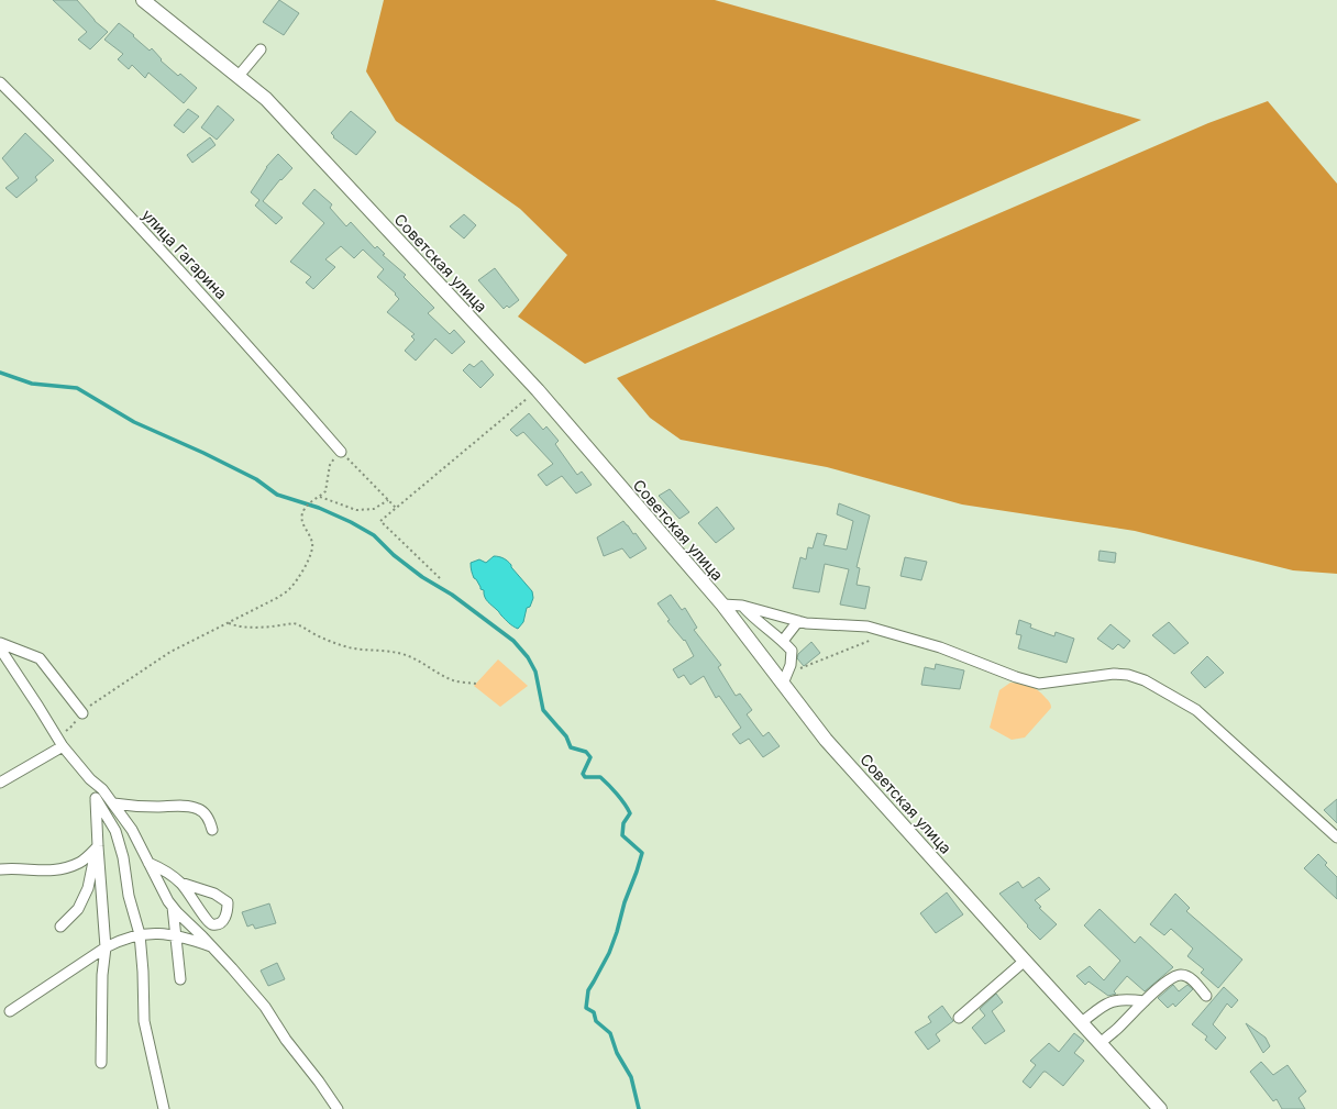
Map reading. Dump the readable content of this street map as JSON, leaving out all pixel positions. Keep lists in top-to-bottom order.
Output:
{
  "streets": {
    "main road": ["Советская улица"],
    "street": ["улица Гагарина"]
  }
}
